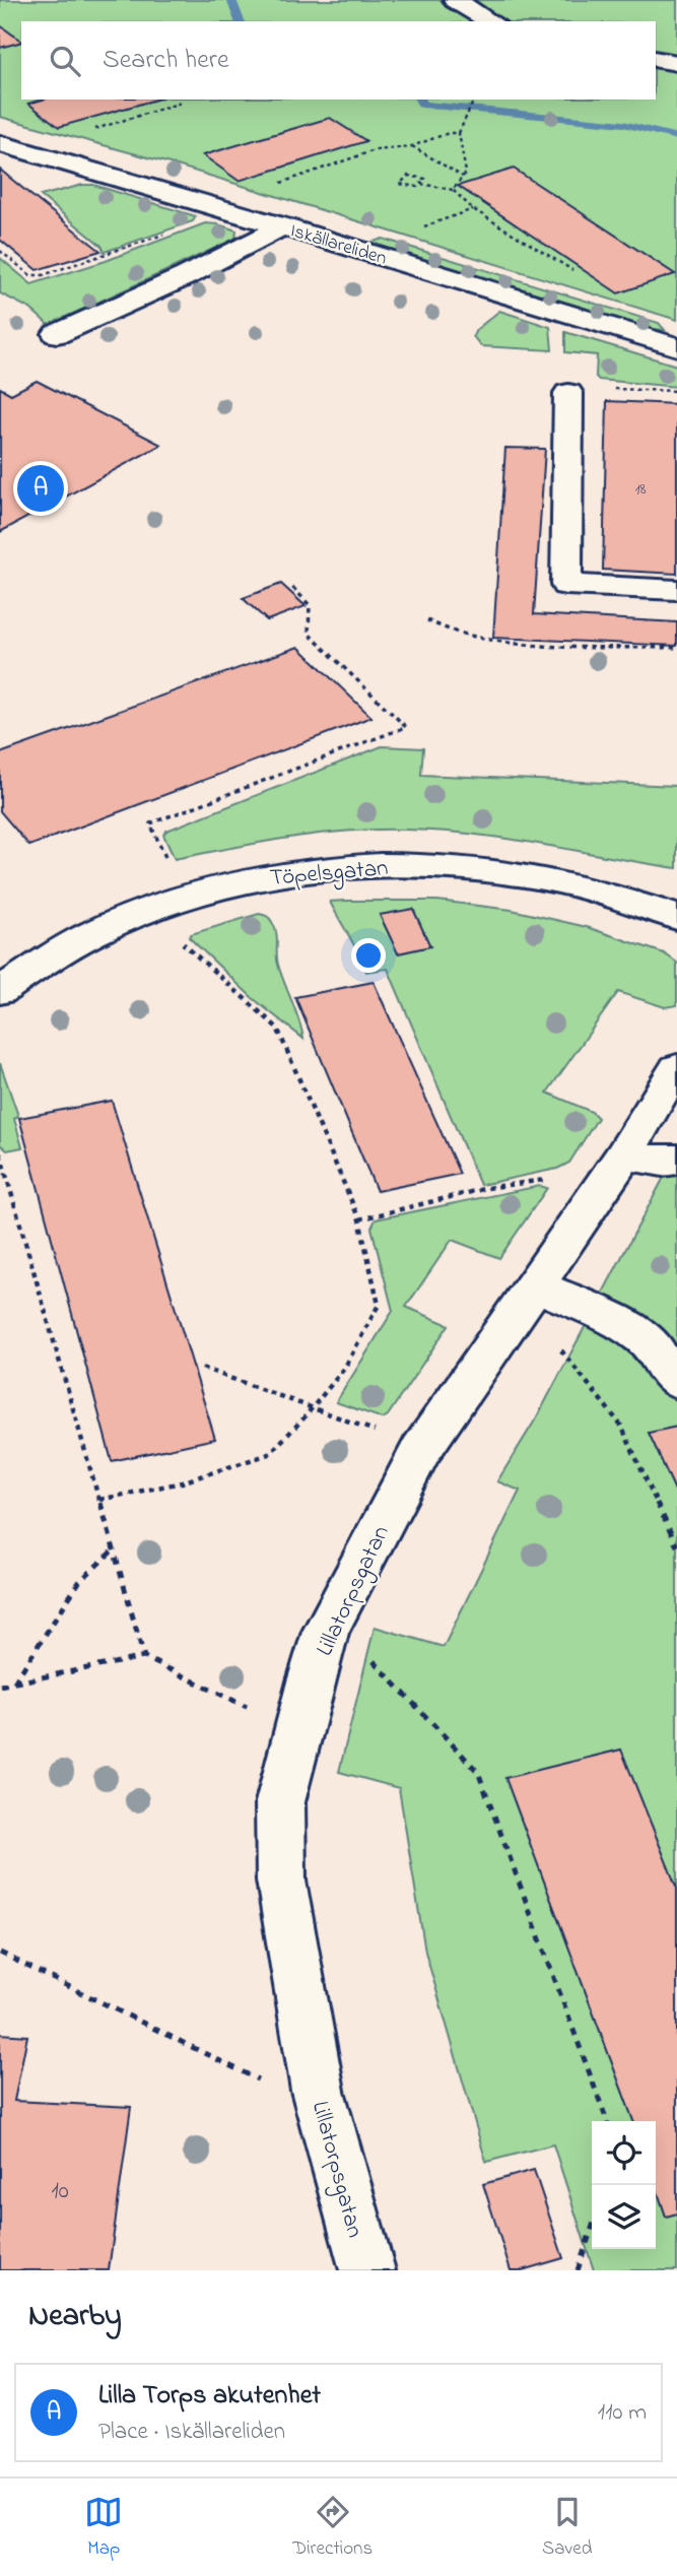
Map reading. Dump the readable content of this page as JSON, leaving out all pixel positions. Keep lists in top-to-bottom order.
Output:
{
  "streets": {
    "street": ["Iskällareliden", "Töpelsgatan", "Lillatorpsgatan"]
  },
  "house_numbers": ["18", "10"],
  "page": {
    "search": "Search here",
    "pins": "A",
    "heading": "Nearby",
    "list": [
      {
        "mark": "A",
        "name": "Lilla Torps akutenhet",
        "note": "Place · Iskällareliden",
        "value": "110 m"
      }
    ],
    "nav": ["Map", "Directions", "Saved"]
  }
}
